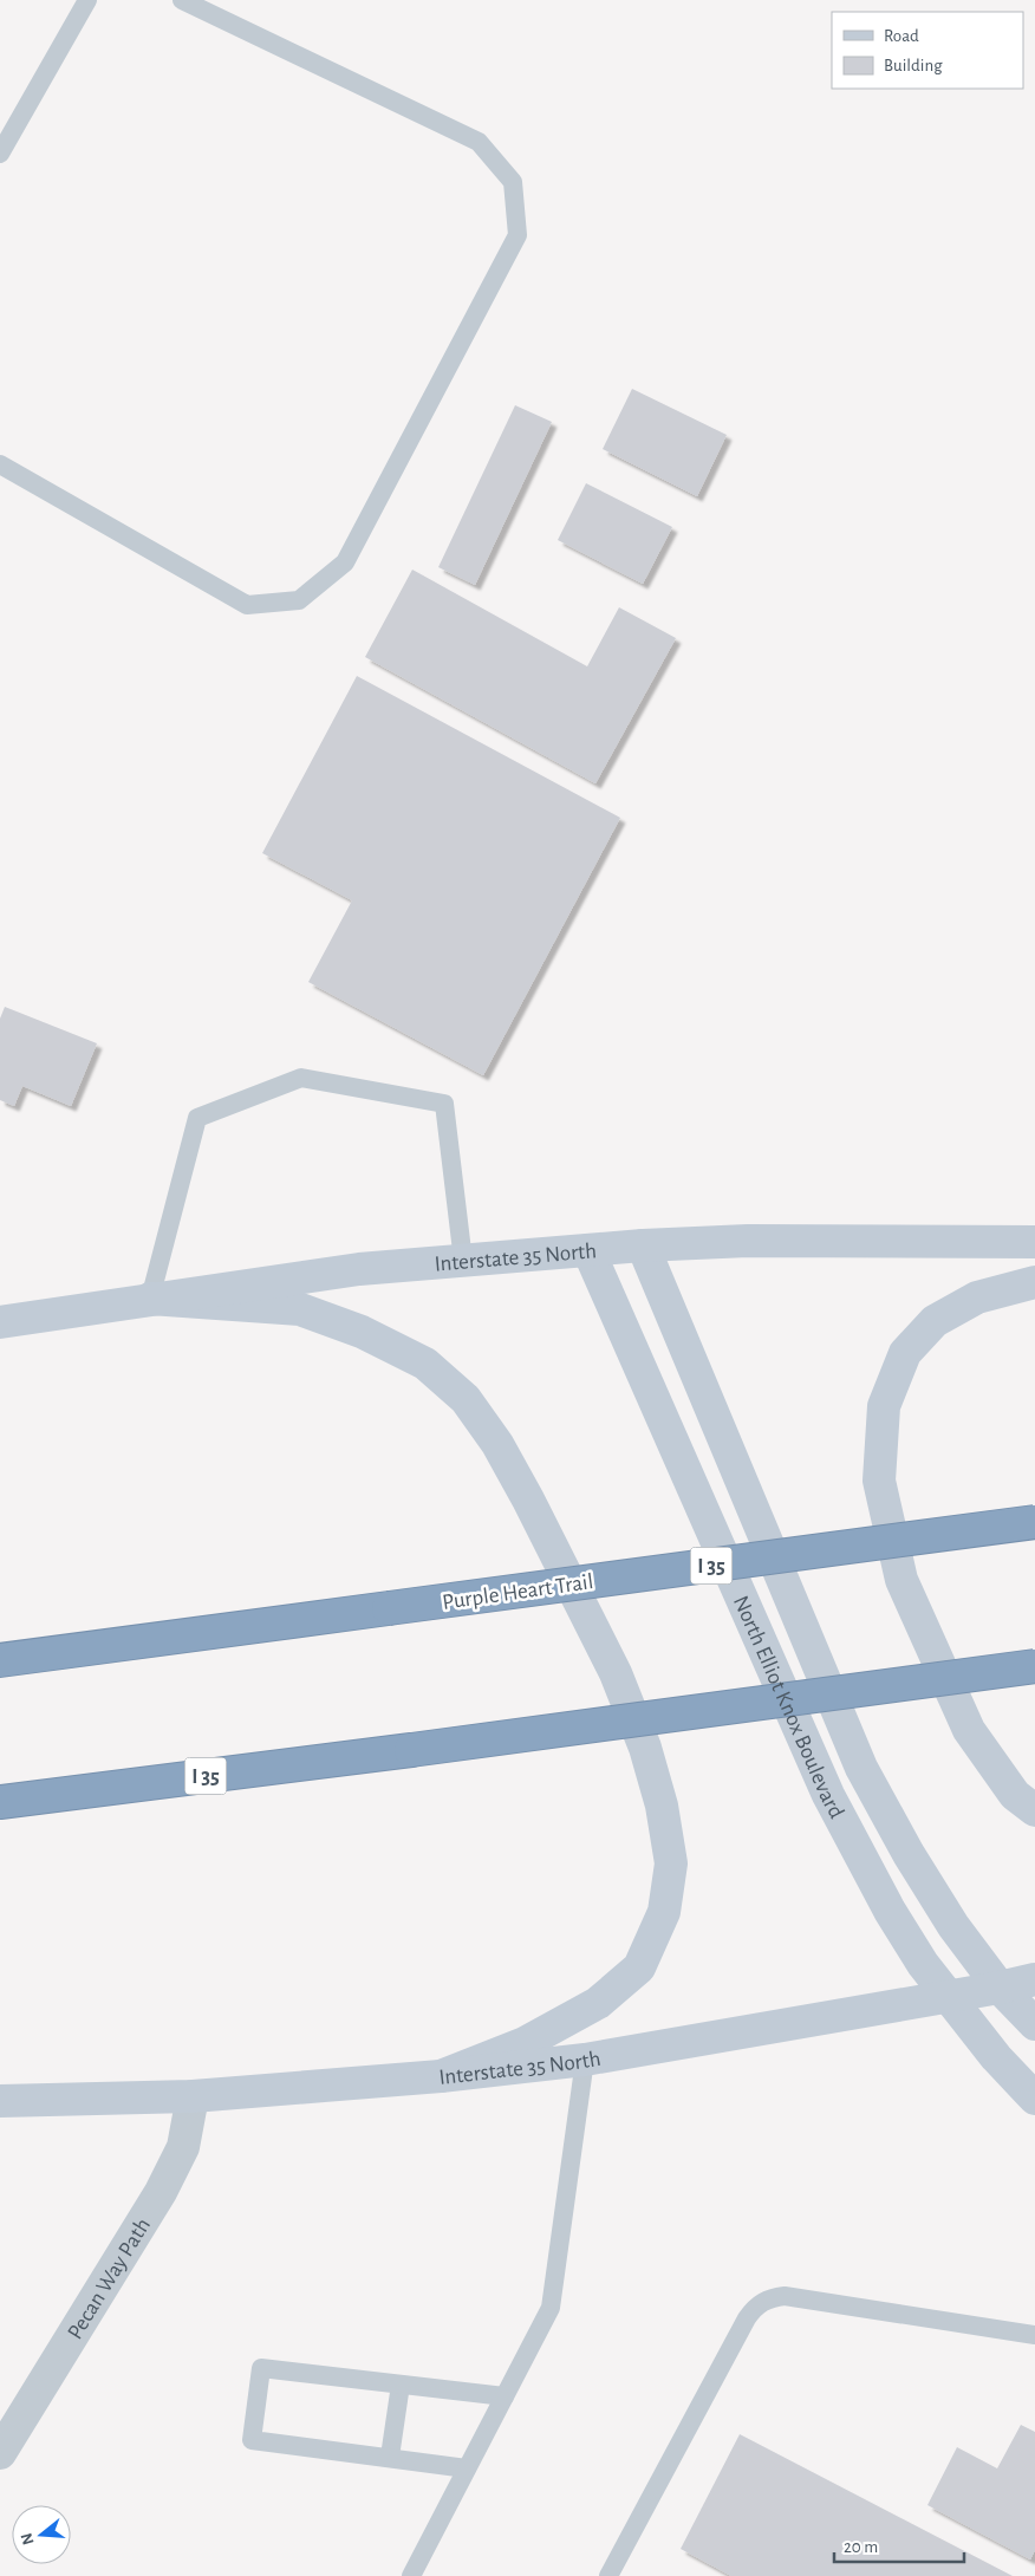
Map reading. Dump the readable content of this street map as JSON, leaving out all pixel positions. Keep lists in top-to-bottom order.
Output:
{
  "streets": {
    "highway": ["I 35", "Purple Heart Trail"],
    "main road": ["Interstate 35 North", "North Elliot Knox Boulevard"],
    "street": ["Pecan Way Path"]
  },
  "crossings": [
    ["Interstate 35 North", "North Elliot Knox Boulevard"],
    ["Interstate 35 North", "Pecan Way Path"]
  ],
  "legend": ["Road", "Building"],
  "scale_bar": "20 m",
  "north": "left"
}
